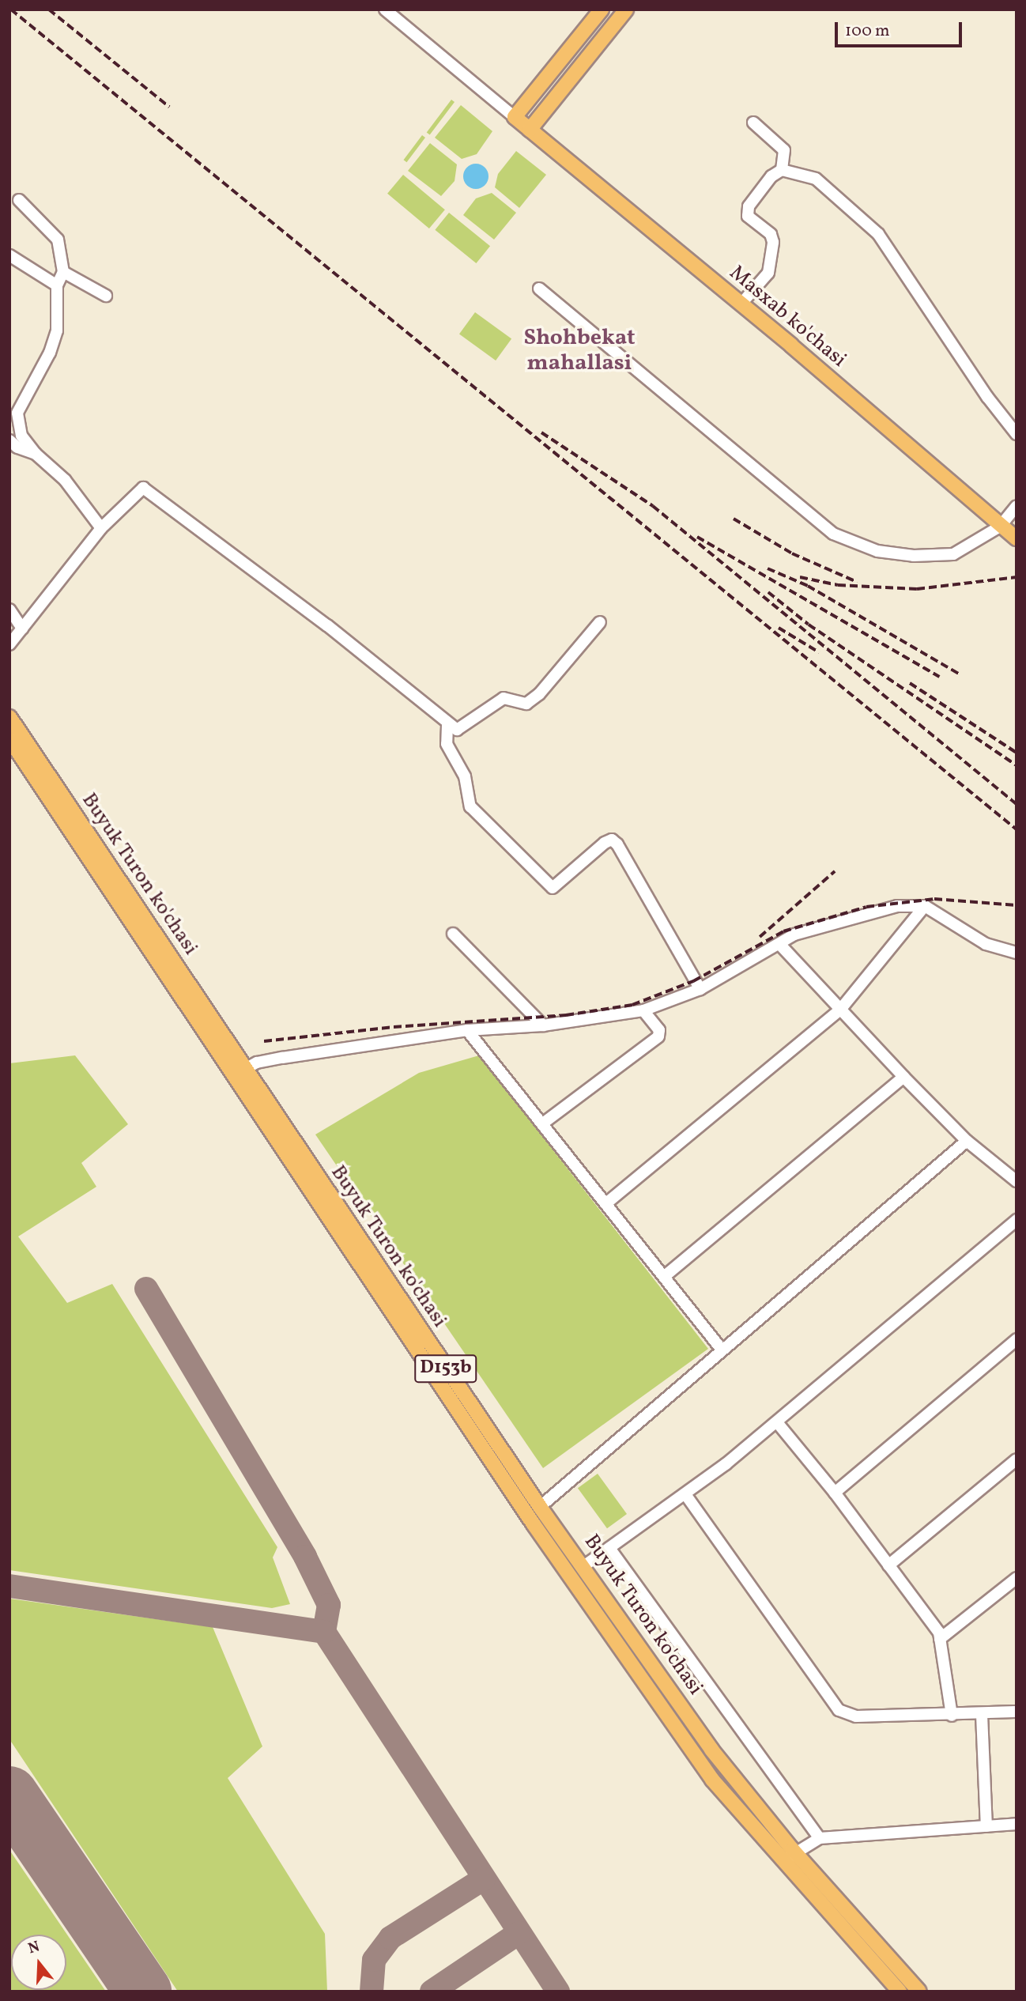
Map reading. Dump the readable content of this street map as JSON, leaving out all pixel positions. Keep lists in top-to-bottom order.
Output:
{
  "streets": {
    "main road": ["Masxab ko'chasi", "Buyuk Turon ko'chasi", "D153b"]
  },
  "districts": ["Shohbekat mahallasi"],
  "scale_bar": "100 m",
  "north": "top"
}
